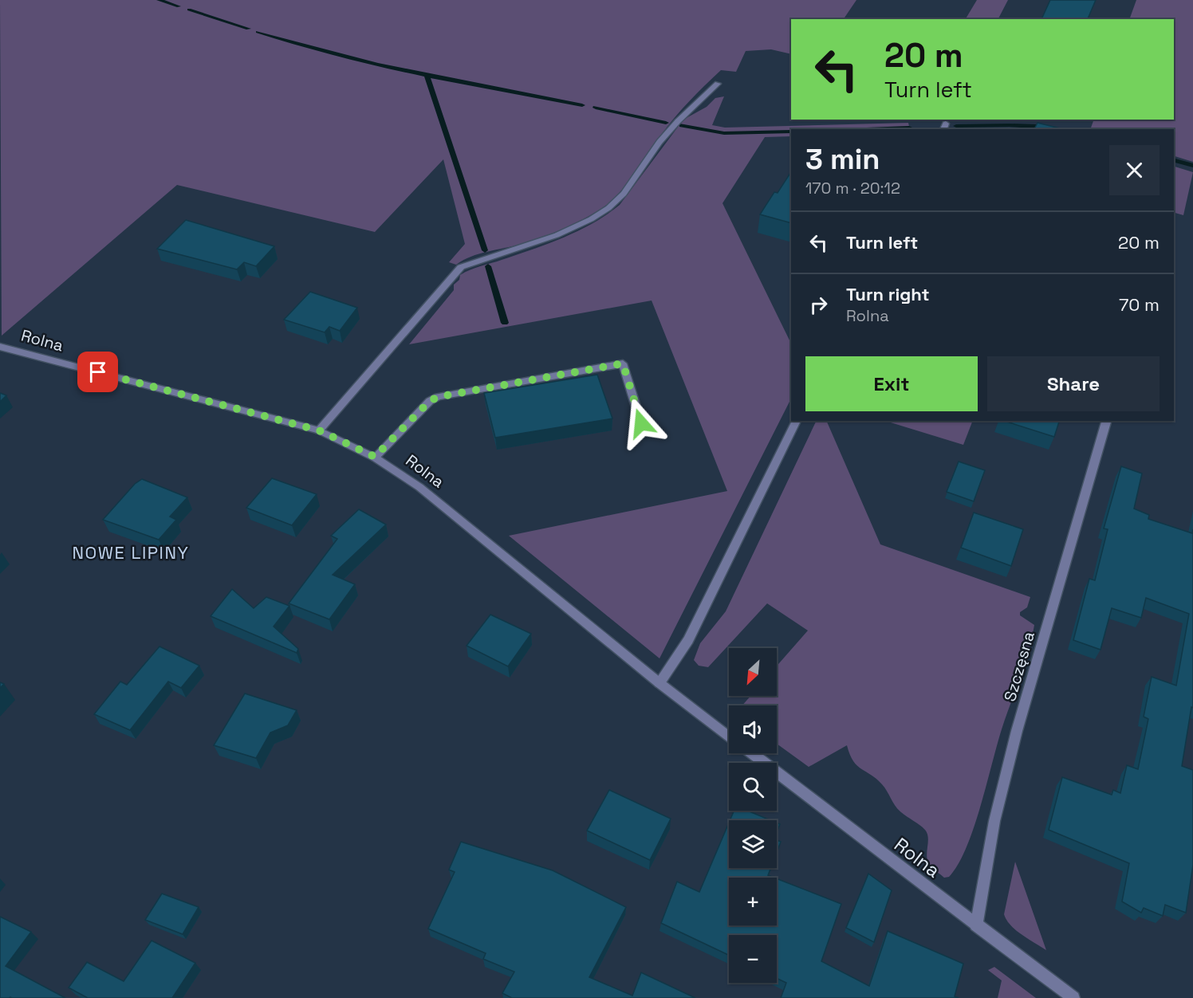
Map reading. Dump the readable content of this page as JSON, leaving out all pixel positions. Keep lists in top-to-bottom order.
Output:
{
  "streets": {
    "street": ["Rolna", "Szczęsna"]
  },
  "crossings": [
    ["Rolna", "Szczęsna"]
  ],
  "districts": ["NOWE LIPINY"],
  "north": "bottom left",
  "page": {
    "turn": ["20 m", "Turn left"],
    "heading": ["3 min", "170 m · 20:12"],
    "list": [
      {
        "name": "Turn left",
        "value": "20 m"
      },
      {
        "name": "Turn right",
        "note": "Rolna",
        "value": "70 m"
      }
    ],
    "buttons": ["Exit", "Share"],
    "map_buttons": ["+", "−"]
  }
}
